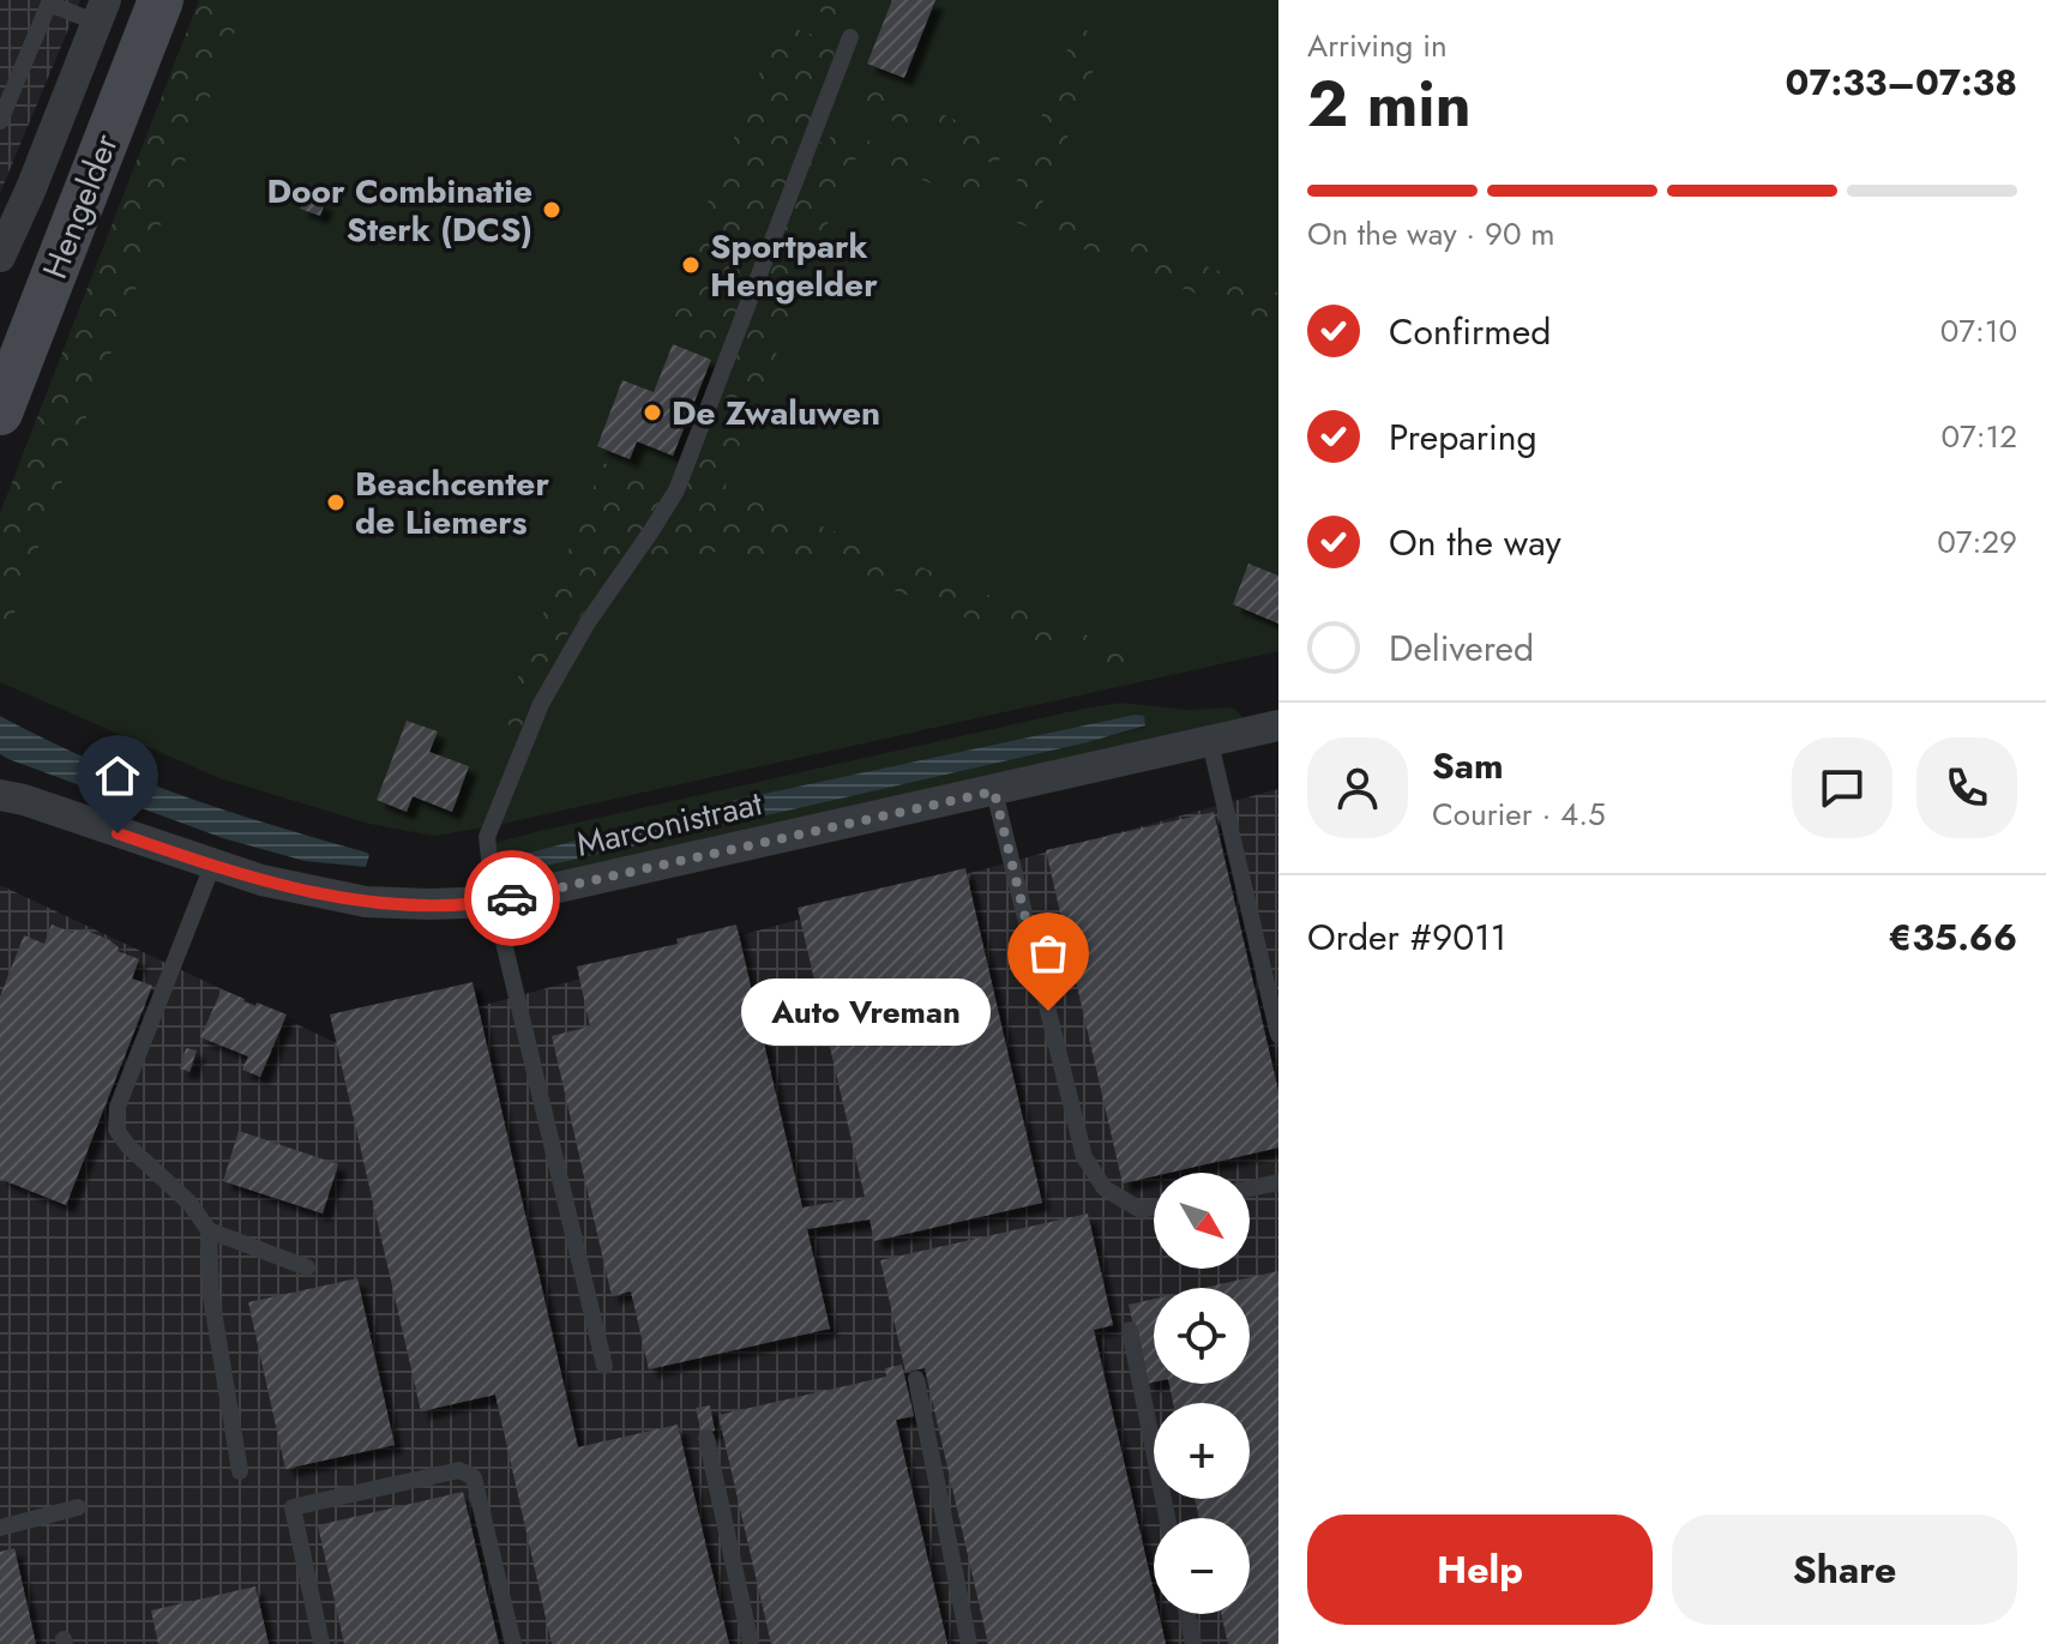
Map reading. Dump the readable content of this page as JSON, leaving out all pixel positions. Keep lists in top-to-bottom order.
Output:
{
  "streets": {
    "main road": ["Hengelder"],
    "street": ["Marconistraat"]
  },
  "places": [
    "Door Combinatie Sterk (DCS)",
    "Sportpark Hengelder",
    "De Zwaluwen",
    "Beachcenter de Liemers",
    "Auto Vreman"
  ],
  "north": "bottom right",
  "page": {
    "heading": ["2 min", "Arriving in", "07:33–07:38"],
    "panel": [
      "Sam",
      "Courier · 4.5",
      "Order #9011",
      "€35.66"
    ],
    "bar": "On the way · 90 m",
    "list": [
      ["Confirmed", "07:10"],
      ["Preparing", "07:12"],
      ["On the way", "07:29"],
      "Delivered"
    ],
    "bubble": "Auto Vreman",
    "map_buttons": ["+", "−"],
    "buttons": ["Help", "Share"]
  }
}
